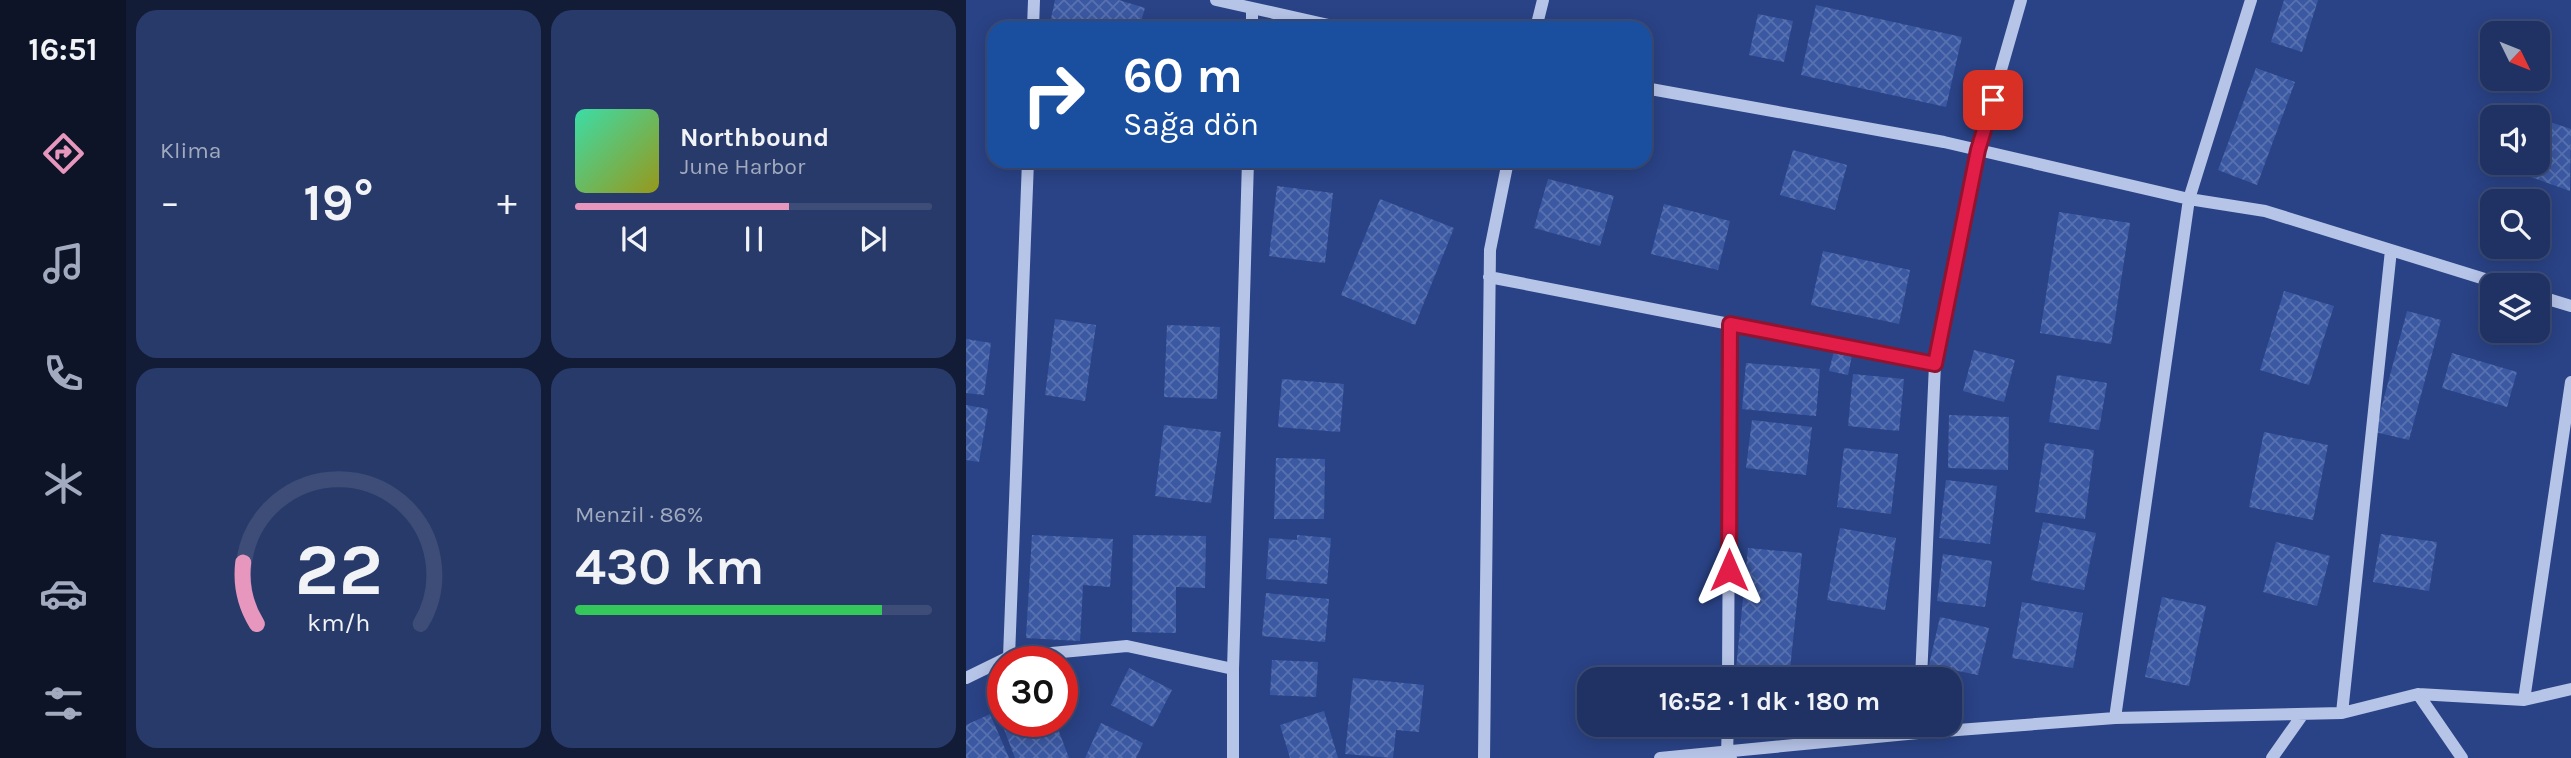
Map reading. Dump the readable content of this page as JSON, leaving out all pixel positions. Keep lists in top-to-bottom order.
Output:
{
  "north": "bottom right",
  "page": {
    "tabs": "16:51",
    "tile": [
      "Klima",
      ["Menzil · 86%", "430 km"]
    ],
    "turn": ["60 m", "Sağa dön"],
    "song": ["Northbound", "June Harbor"],
    "heat": ["−", "19°", "+"],
    "limit": "30",
    "trip": "16:52 · 1 dk · 180 m",
    "gauge": ["22", "km/h"]
  }
}
